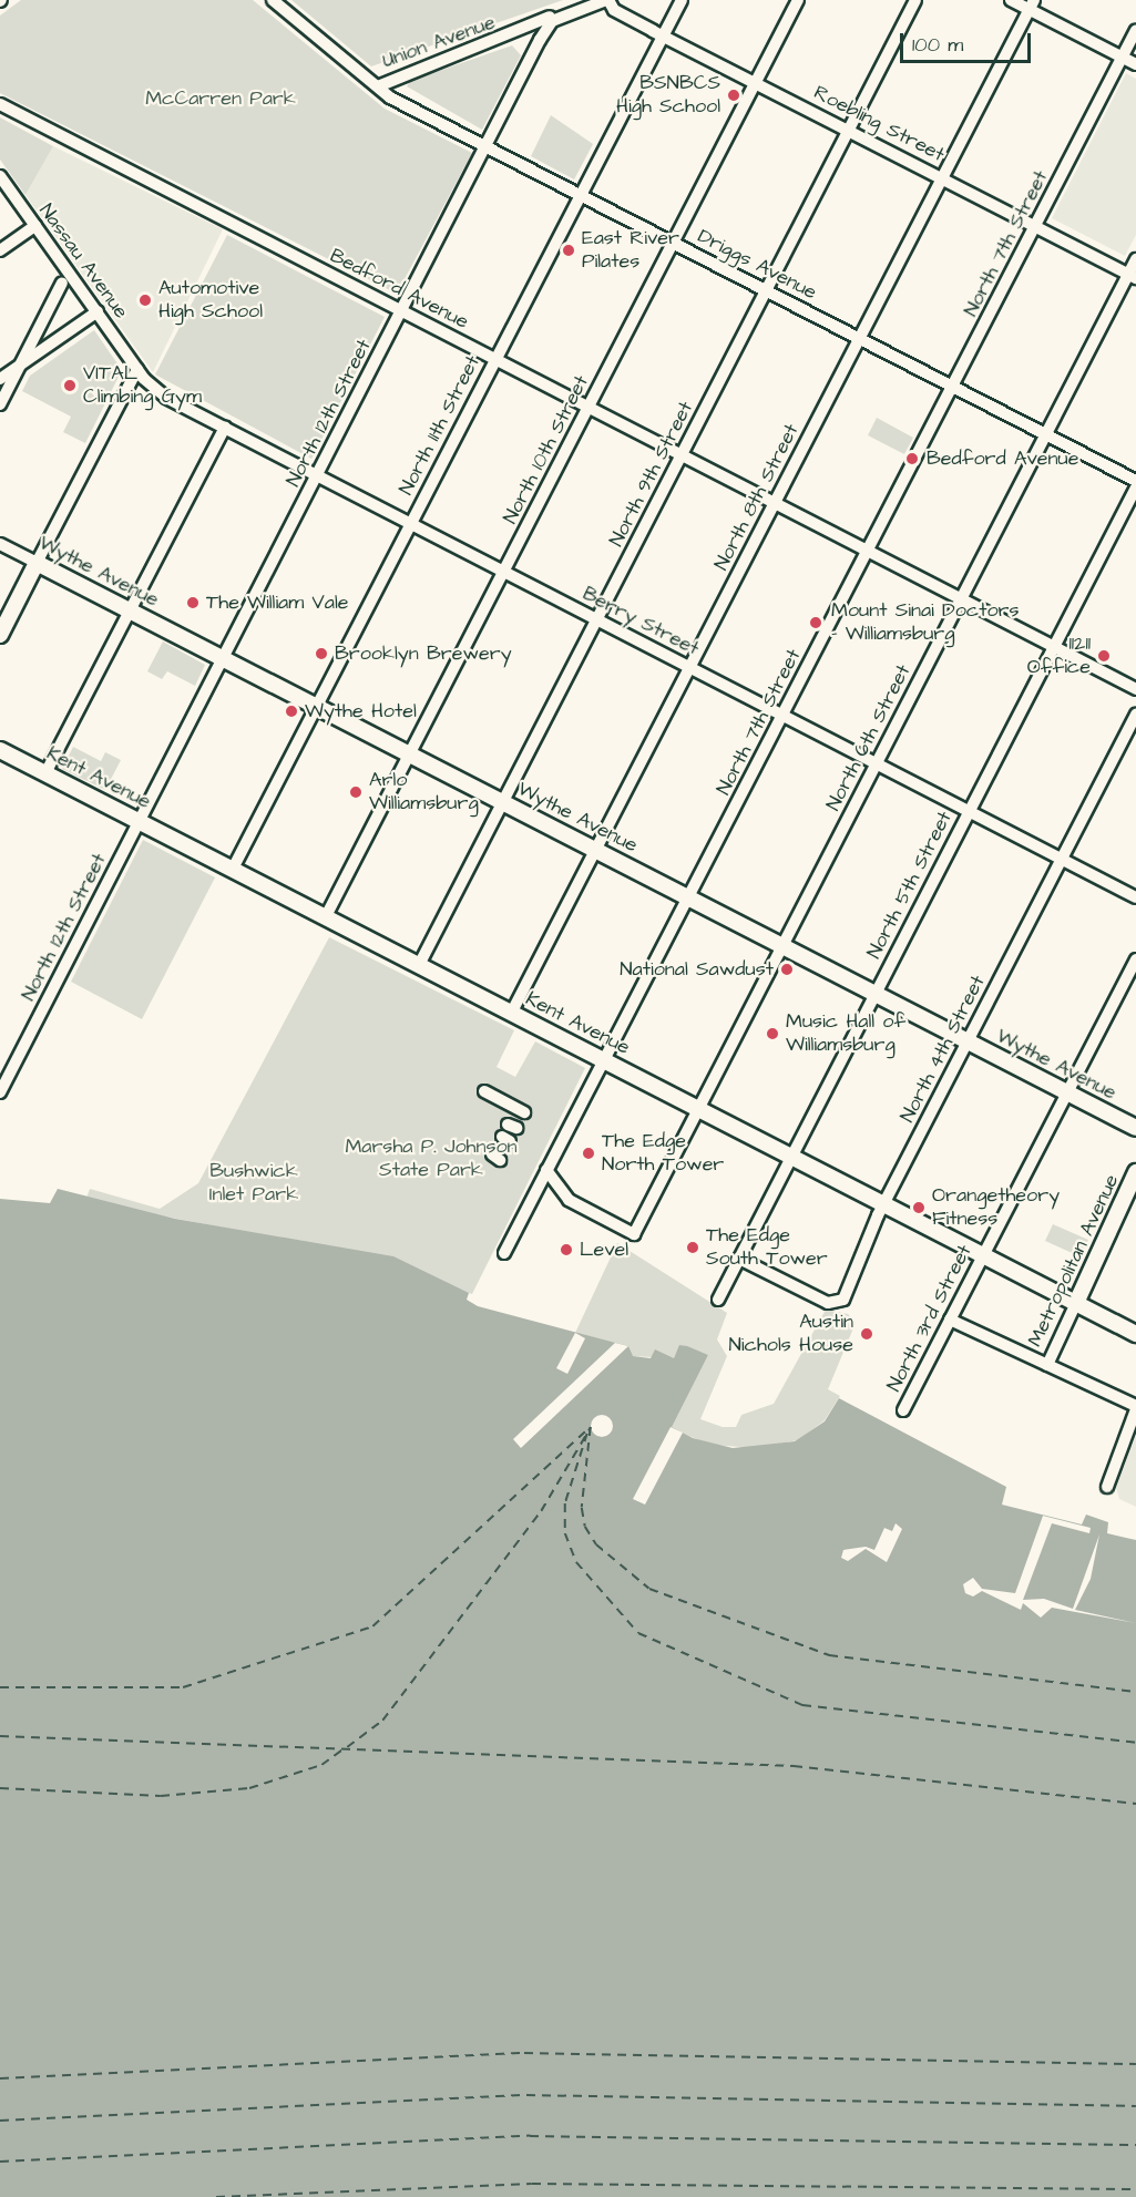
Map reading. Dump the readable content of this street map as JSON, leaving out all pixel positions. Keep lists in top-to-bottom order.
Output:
{
  "streets": {
    "main road": ["Wythe Avenue", "Kent Avenue", "Metropolitan Avenue"],
    "street": [
      "Union Avenue",
      "Roebling Street",
      "North 7th Street",
      "Nassau Avenue",
      "Driggs Avenue",
      "Bedford Avenue",
      "North 12th Street",
      "North 11th Street",
      "North 10th Street",
      "North 9th Street",
      "North 8th Street",
      "Berry Street",
      "North 6th Street",
      "North 5th Street",
      "North 4th Street",
      "North 3rd Street"
    ]
  },
  "crossings": [
    ["Union Avenue", "Roebling Street"],
    ["Union Avenue", "Driggs Avenue"],
    ["Union Avenue", "North 12th Street"],
    ["Roebling Street", "North 7th Street"],
    ["Roebling Street", "North 11th Street"],
    ["Roebling Street", "North 10th Street"],
    ["Roebling Street", "North 9th Street"],
    ["Roebling Street", "North 8th Street"],
    ["Roebling Street", "North 6th Street"],
    ["North 7th Street", "Driggs Avenue"],
    ["North 7th Street", "Bedford Avenue"],
    ["North 7th Street", "Wythe Avenue"],
    ["North 7th Street", "Berry Street"],
    ["North 7th Street", "North 6th Street"],
    ["North 7th Street", "Kent Avenue"],
    ["Nassau Avenue", "Berry Street"],
    ["Driggs Avenue", "North 12th Street"],
    ["Driggs Avenue", "North 11th Street"],
    ["Driggs Avenue", "North 10th Street"],
    ["Driggs Avenue", "North 9th Street"],
    ["Driggs Avenue", "North 8th Street"],
    ["Driggs Avenue", "North 6th Street"],
    ["Bedford Avenue", "North 12th Street"],
    ["Bedford Avenue", "North 11th Street"],
    ["Bedford Avenue", "North 10th Street"],
    ["Bedford Avenue", "North 9th Street"],
    ["Bedford Avenue", "North 8th Street"],
    ["Bedford Avenue", "North 6th Street"],
    ["Bedford Avenue", "North 5th Street"],
    ["North 12th Street", "Wythe Avenue"],
    ["North 12th Street", "Berry Street"],
    ["North 12th Street", "Kent Avenue"],
    ["North 11th Street", "Wythe Avenue"],
    ["North 11th Street", "Berry Street"],
    ["North 11th Street", "Kent Avenue"],
    ["North 10th Street", "Wythe Avenue"],
    ["North 10th Street", "Berry Street"],
    ["North 10th Street", "Kent Avenue"],
    ["North 9th Street", "Wythe Avenue"],
    ["North 9th Street", "Berry Street"],
    ["North 9th Street", "Kent Avenue"],
    ["North 8th Street", "Wythe Avenue"],
    ["North 8th Street", "Berry Street"],
    ["North 8th Street", "Kent Avenue"],
    ["Wythe Avenue", "North 6th Street"],
    ["Wythe Avenue", "North 5th Street"],
    ["Wythe Avenue", "North 4th Street"],
    ["Wythe Avenue", "North 3rd Street"],
    ["Berry Street", "North 6th Street"],
    ["Berry Street", "North 5th Street"],
    ["Berry Street", "North 4th Street"],
    ["North 6th Street", "Kent Avenue"],
    ["Kent Avenue", "North 5th Street"],
    ["Kent Avenue", "North 4th Street"],
    ["Kent Avenue", "Metropolitan Avenue"],
    ["Kent Avenue", "North 3rd Street"],
    ["North 5th Street", "North 4th Street"]
  ],
  "parks": ["McCarren Park", "Marsha P. Johnson State Park", "Bushwick Inlet Park"],
  "places": [
    "BSNBCS High School",
    "East River Pilates",
    "Automotive High School",
    "VITAL Climbing Gym",
    "Bedford Avenue",
    "The William Vale",
    "Mount Sinai Doctors - Williamsburg",
    "Brooklyn Brewery",
    "11211 Office",
    "Wythe Hotel",
    "Arlo Williamsburg",
    "National Sawdust",
    "Music Hall of Williamsburg",
    "The Edge North Tower",
    "Orangetheory Fitness",
    "The Edge South Tower",
    "Level",
    "Austin Nichols House"
  ],
  "scale_bar": "100 m"
}
